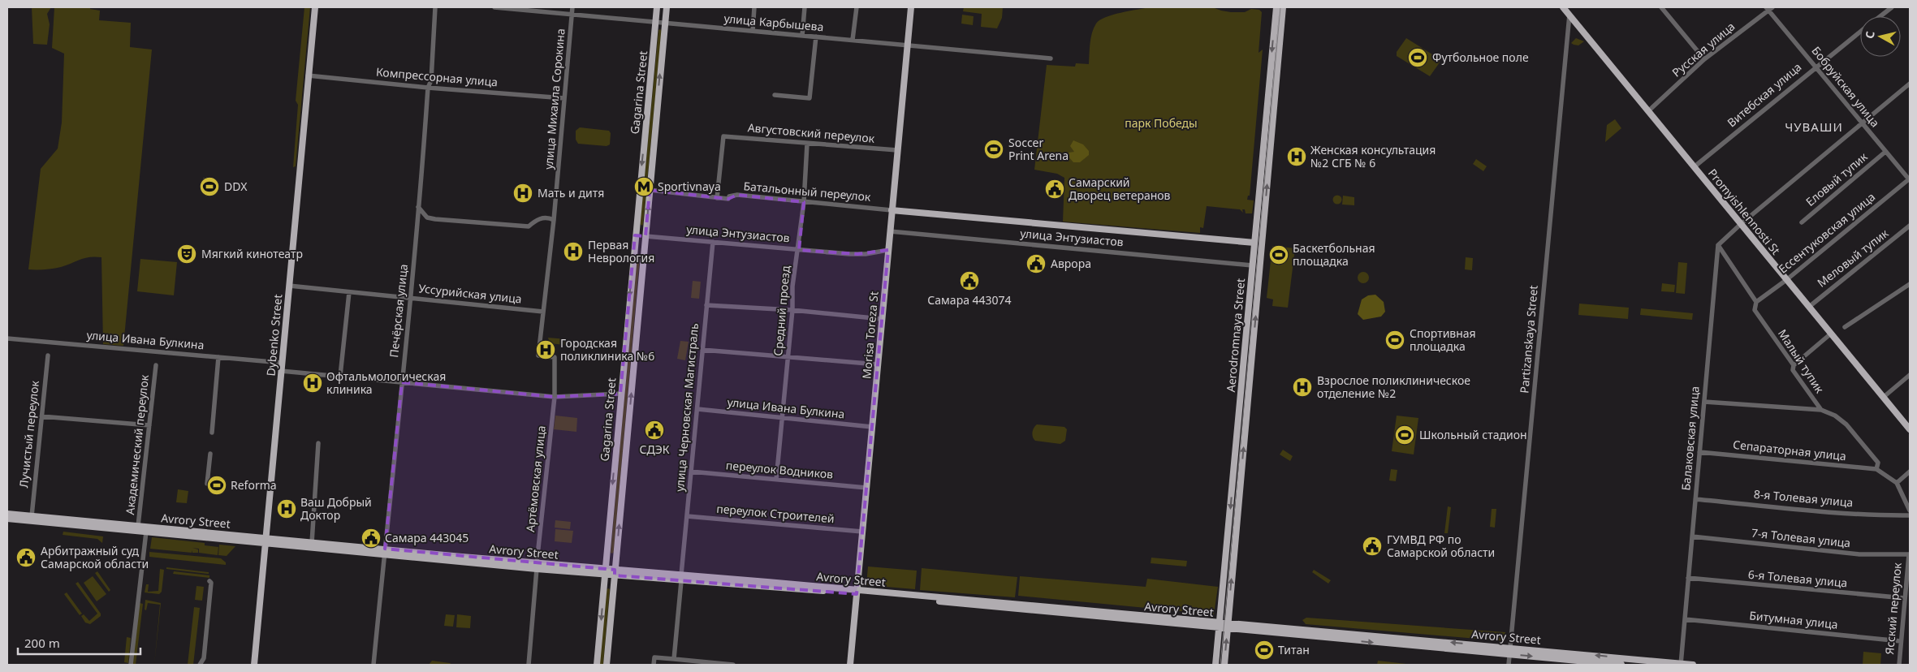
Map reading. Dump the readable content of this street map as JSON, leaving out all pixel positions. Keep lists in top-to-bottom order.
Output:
{
  "streets": {
    "main road": [
      "Gagarina Street",
      "Promyishlennosti St",
      "улица Энтузиастов",
      "Dybenko Street",
      "Morisa Toreza St",
      "Aerodromnaya Street",
      "Avrory Street"
    ],
    "street": [
      "улица Карбышева",
      "Русская улица",
      "Компрессорная улица",
      "Бобруйская улица",
      "Витебская улица",
      "улица Михаила Сорокина",
      "Августовский переулок",
      "Еловый тупик",
      "Батальонный переулок",
      "Ессентуковская улица",
      "Меловый тупик",
      "Уссурийская улица",
      "Печёрская улица",
      "Средний проезд",
      "Partizanskaya Street",
      "улица Ивана Булкина",
      "Малый тупик",
      "улица Черновская Магистраль",
      "Лучистый переулок",
      "Балаковская улица",
      "Академический переулок",
      "Сепараторная улица",
      "переулок Водников",
      "Артёмовская улица",
      "8-я Толевая улица",
      "переулок Строителей",
      "7-я Толевая улица",
      "6-я Толевая улица",
      "Ясский переулок",
      "Битумная улица"
    ]
  },
  "crossings": [
    ["улица Карбышева", "Gagarina Street"],
    ["улица Карбышева", "улица Михаила Сорокина"],
    ["улица Карбышева", "Morisa Toreza St"],
    ["Русская улица", "Бобруйская улица"],
    ["Русская улица", "Promyishlennosti St"],
    ["Компрессорная улица", "улица Михаила Сорокина"],
    ["Компрессорная улица", "Печёрская улица"],
    ["Компрессорная улица", "Dybenko Street"],
    ["Бобруйская улица", "Витебская улица"],
    ["Бобруйская улица", "Еловый тупик"],
    ["Бобруйская улица", "Ессентуковская улица"],
    ["Gagarina Street", "Батальонный переулок"],
    ["Gagarina Street", "улица Энтузиастов"],
    ["Gagarina Street", "Avrory Street"],
    ["Витебская улица", "Promyishlennosti St"],
    ["улица Михаила Сорокина", "Уссурийская улица"],
    ["улица Михаила Сорокина", "Артёмовская улица"],
    ["Августовский переулок", "Батальонный переулок"],
    ["Августовский переулок", "Средний проезд"],
    ["Августовский переулок", "Morisa Toreza St"],
    ["Батальонный переулок", "улица Энтузиастов"],
    ["Батальонный переулок", "Средний проезд"],
    ["Батальонный переулок", "Morisa Toreza St"],
    ["Promyishlennosti St", "Ессентуковская улица"],
    ["Promyishlennosti St", "Меловый тупик"],
    ["Promyishlennosti St", "Partizanskaya Street"],
    ["Ессентуковская улица", "Малый тупик"],
    ["улица Энтузиастов", "Средний проезд"],
    ["улица Энтузиастов", "Morisa Toreza St"],
    ["улица Энтузиастов", "Aerodromnaya Street"],
    ["улица Энтузиастов", "улица Черновская Магистраль"],
    ["Уссурийская улица", "Печёрская улица"],
    ["Уссурийская улица", "Dybenko Street"],
    ["Печёрская улица", "Avrory Street"],
    ["Средний проезд", "улица Ивана Булкина"],
    ["Средний проезд", "переулок Водников"],
    ["Dybenko Street", "улица Ивана Булкина"],
    ["Dybenko Street", "Avrory Street"],
    ["Morisa Toreza St", "улица Ивана Булкина"],
    ["Morisa Toreza St", "переулок Водников"],
    ["Morisa Toreza St", "переулок Строителей"],
    ["Morisa Toreza St", "Avrory Street"],
    ["Aerodromnaya Street", "Avrory Street"],
    ["Partizanskaya Street", "Avrory Street"],
    ["улица Ивана Булкина", "улица Черновская Магистраль"],
    ["Малый тупик", "Балаковская улица"],
    ["Малый тупик", "Сепараторная улица"],
    ["улица Черновская Магистраль", "переулок Водников"],
    ["улица Черновская Магистраль", "переулок Строителей"],
    ["улица Черновская Магистраль", "Avrory Street"],
    ["Лучистый переулок", "Avrory Street"],
    ["Балаковская улица", "Сепараторная улица"],
    ["Балаковская улица", "8-я Толевая улица"],
    ["Балаковская улица", "Avrory Street"],
    ["Балаковская улица", "7-я Толевая улица"],
    ["Балаковская улица", "6-я Толевая улица"],
    ["Балаковская улица", "Битумная улица"],
    ["Академический переулок", "Avrory Street"],
    ["Артёмовская улица", "Avrory Street"],
    ["7-я Толевая улица", "Ясский переулок"],
    ["6-я Толевая улица", "Ясский переулок"],
    ["Ясский переулок", "Битумная улица"]
  ],
  "districts": ["ЧУВАШИ"],
  "parks": ["парк Победы"],
  "places": {
    "sports": [
      "Футбольное поле",
      "Soccer Print Arena",
      "DDX",
      "Баскетбольная площадка",
      "Спортивная площадка",
      "Школьный стадион",
      "Reforma",
      "Титан"
    ],
    "hospital": [
      "Женская консультация №2 СГБ № 6",
      "Мать и дитя",
      "Первая Неврология",
      "Городская поликлиника №6",
      "Офтальмологическая клиника",
      "Взрослое поликлиническое отделение №2",
      "Ваш Добрый Доктор"
    ],
    "metro station": ["Sportivnaya"],
    "public building": [
      "Самарский Дворец ветеранов",
      "Аврора",
      "Самара 443074",
      "СДЭК",
      "Самара 443045",
      "ГУМВД РФ по Самарской области",
      "Арбитражный суд Самарской области"
    ],
    "theatre": ["Мягкий кинотеатр"]
  },
  "scale_bar": "200 m",
  "north": "left"
}
